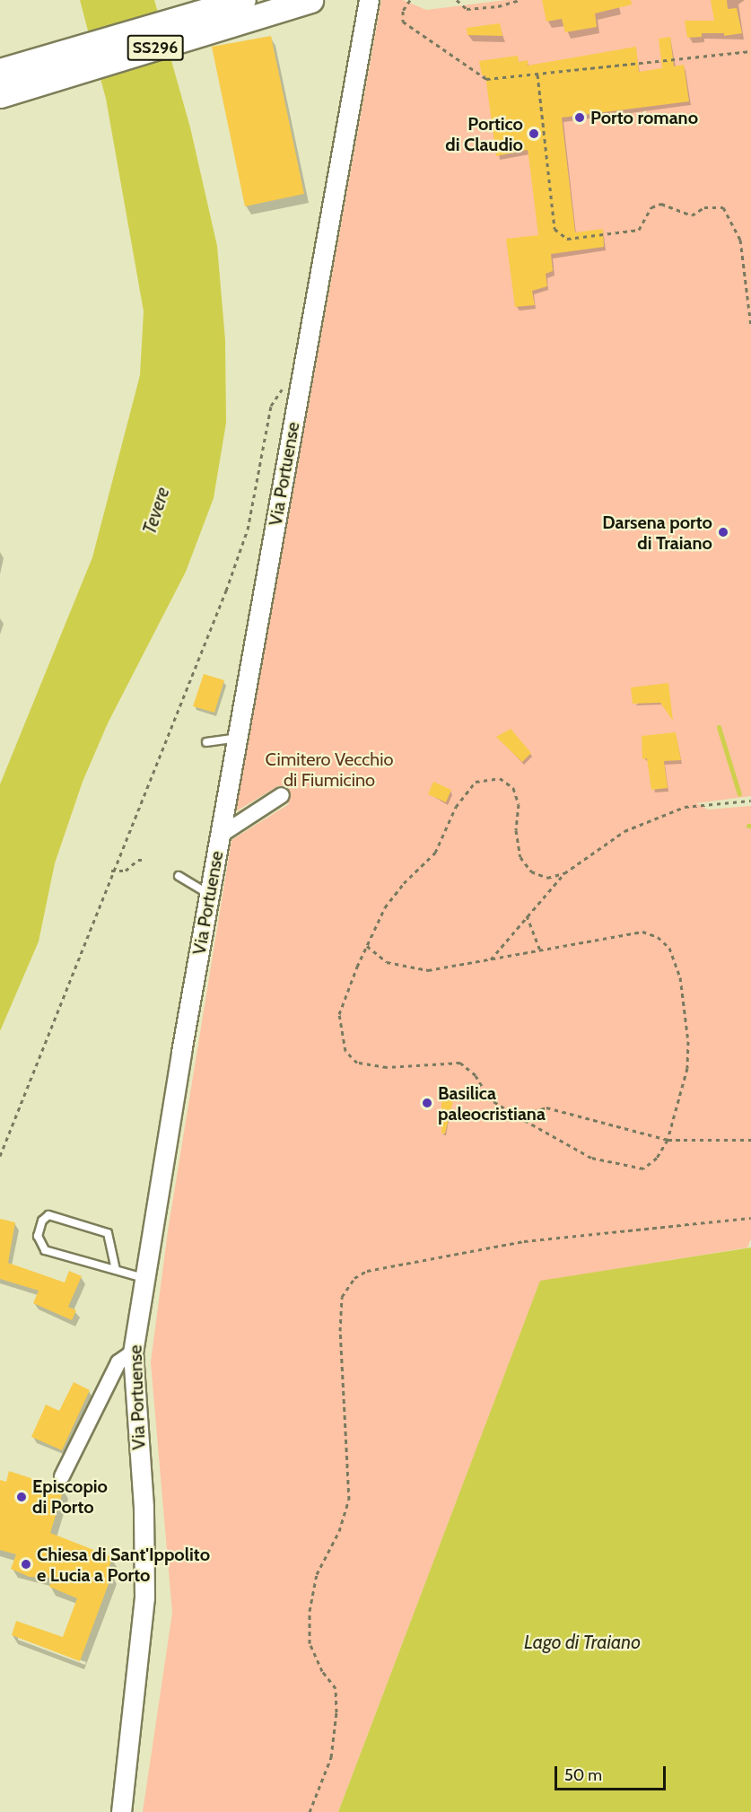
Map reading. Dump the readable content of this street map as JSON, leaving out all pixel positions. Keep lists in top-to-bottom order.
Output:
{
  "streets": {
    "main road": ["SS296"],
    "street": ["Via Portuense"]
  },
  "water": ["Tevere", "Lago di Traiano"],
  "parks": ["Cimitero Vecchio di Fiumicino"],
  "places": [
    "Porto romano",
    "Portico di Claudio",
    "Darsena porto di Traiano",
    "Basilica paleocristiana",
    "Episcopio di Porto",
    "Chiesa di Sant'Ippolito e Lucia a Porto"
  ],
  "scale_bar": "50 m"
}
